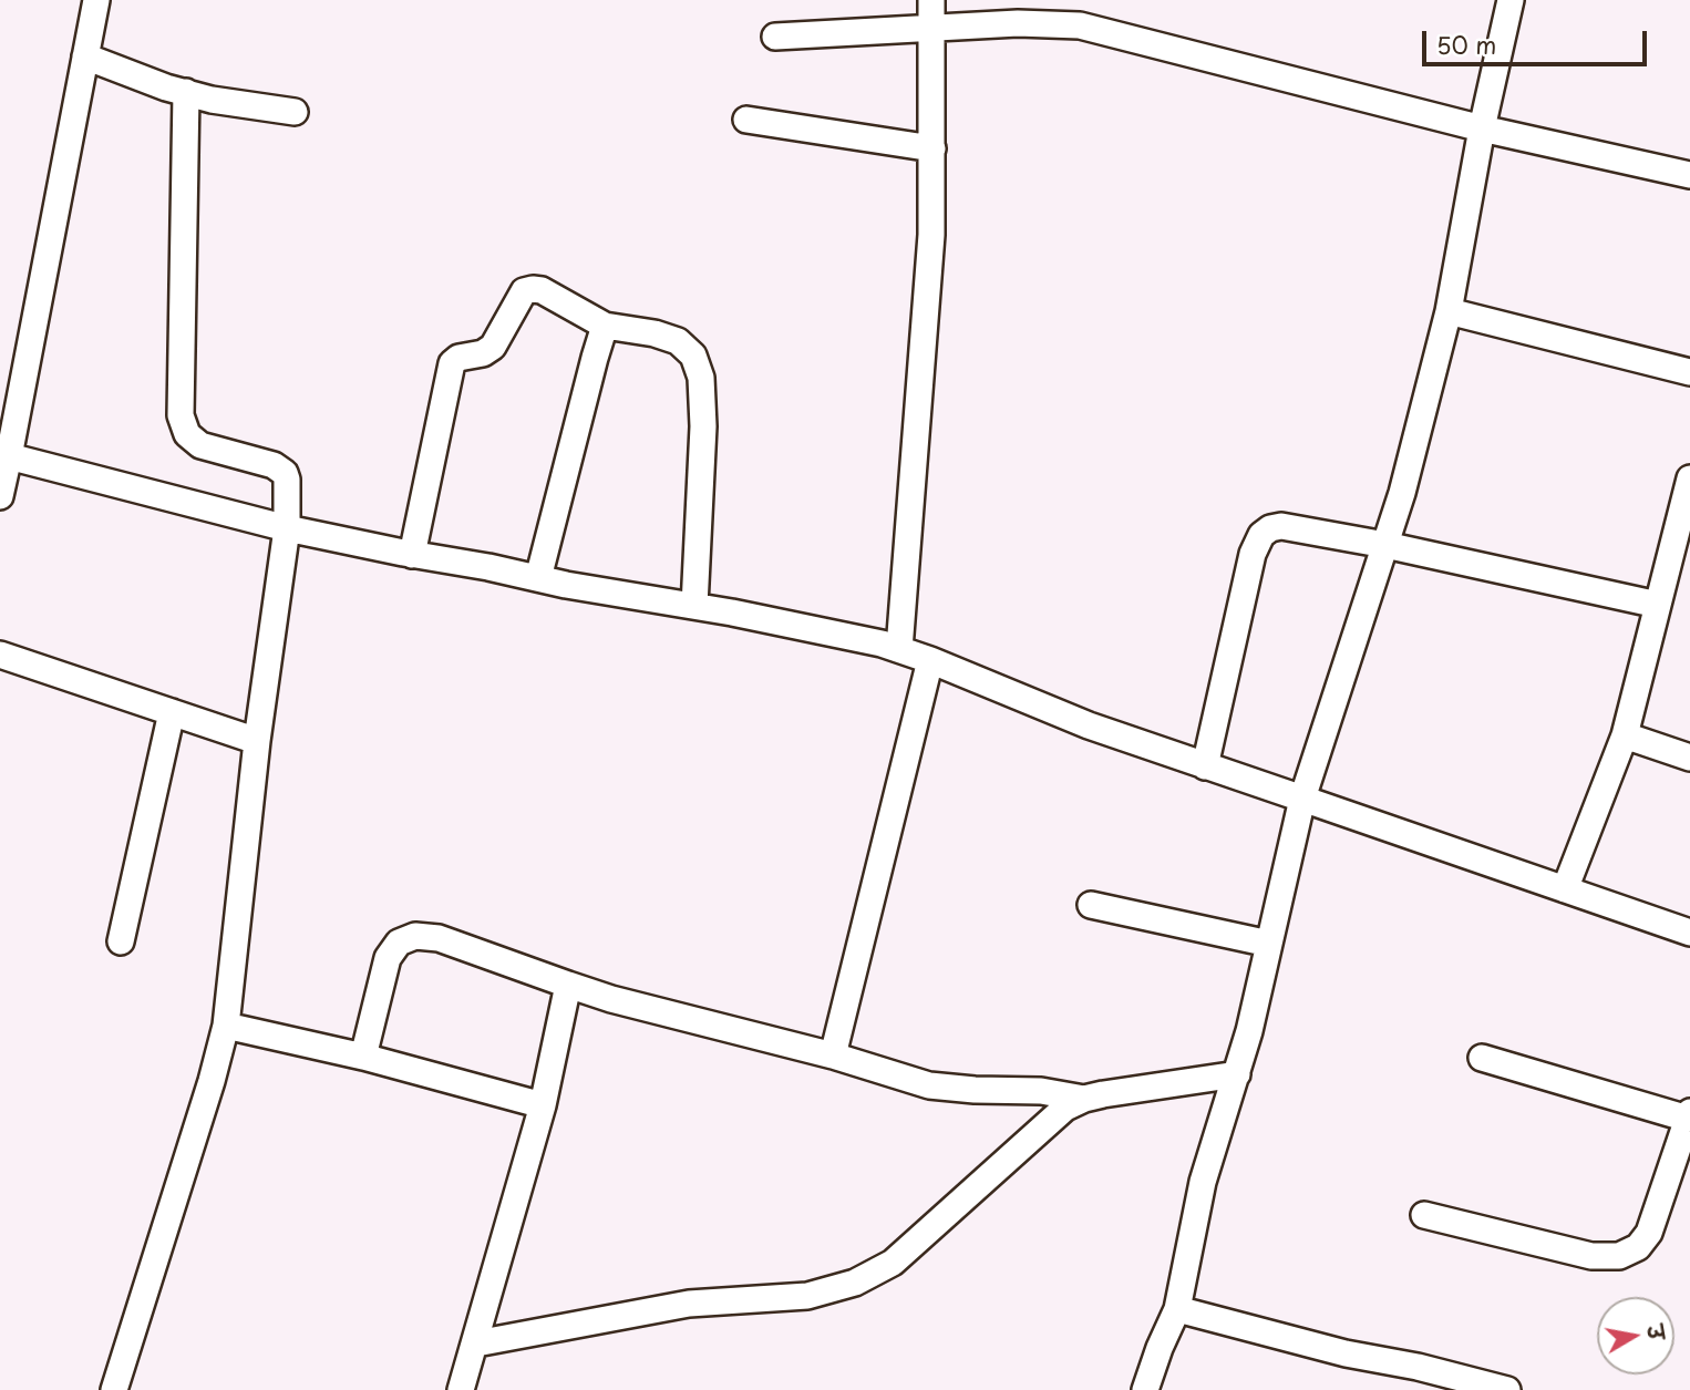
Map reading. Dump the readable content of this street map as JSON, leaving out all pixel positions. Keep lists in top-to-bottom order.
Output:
{
  "scale_bar": "50 m",
  "north": "right"
}
